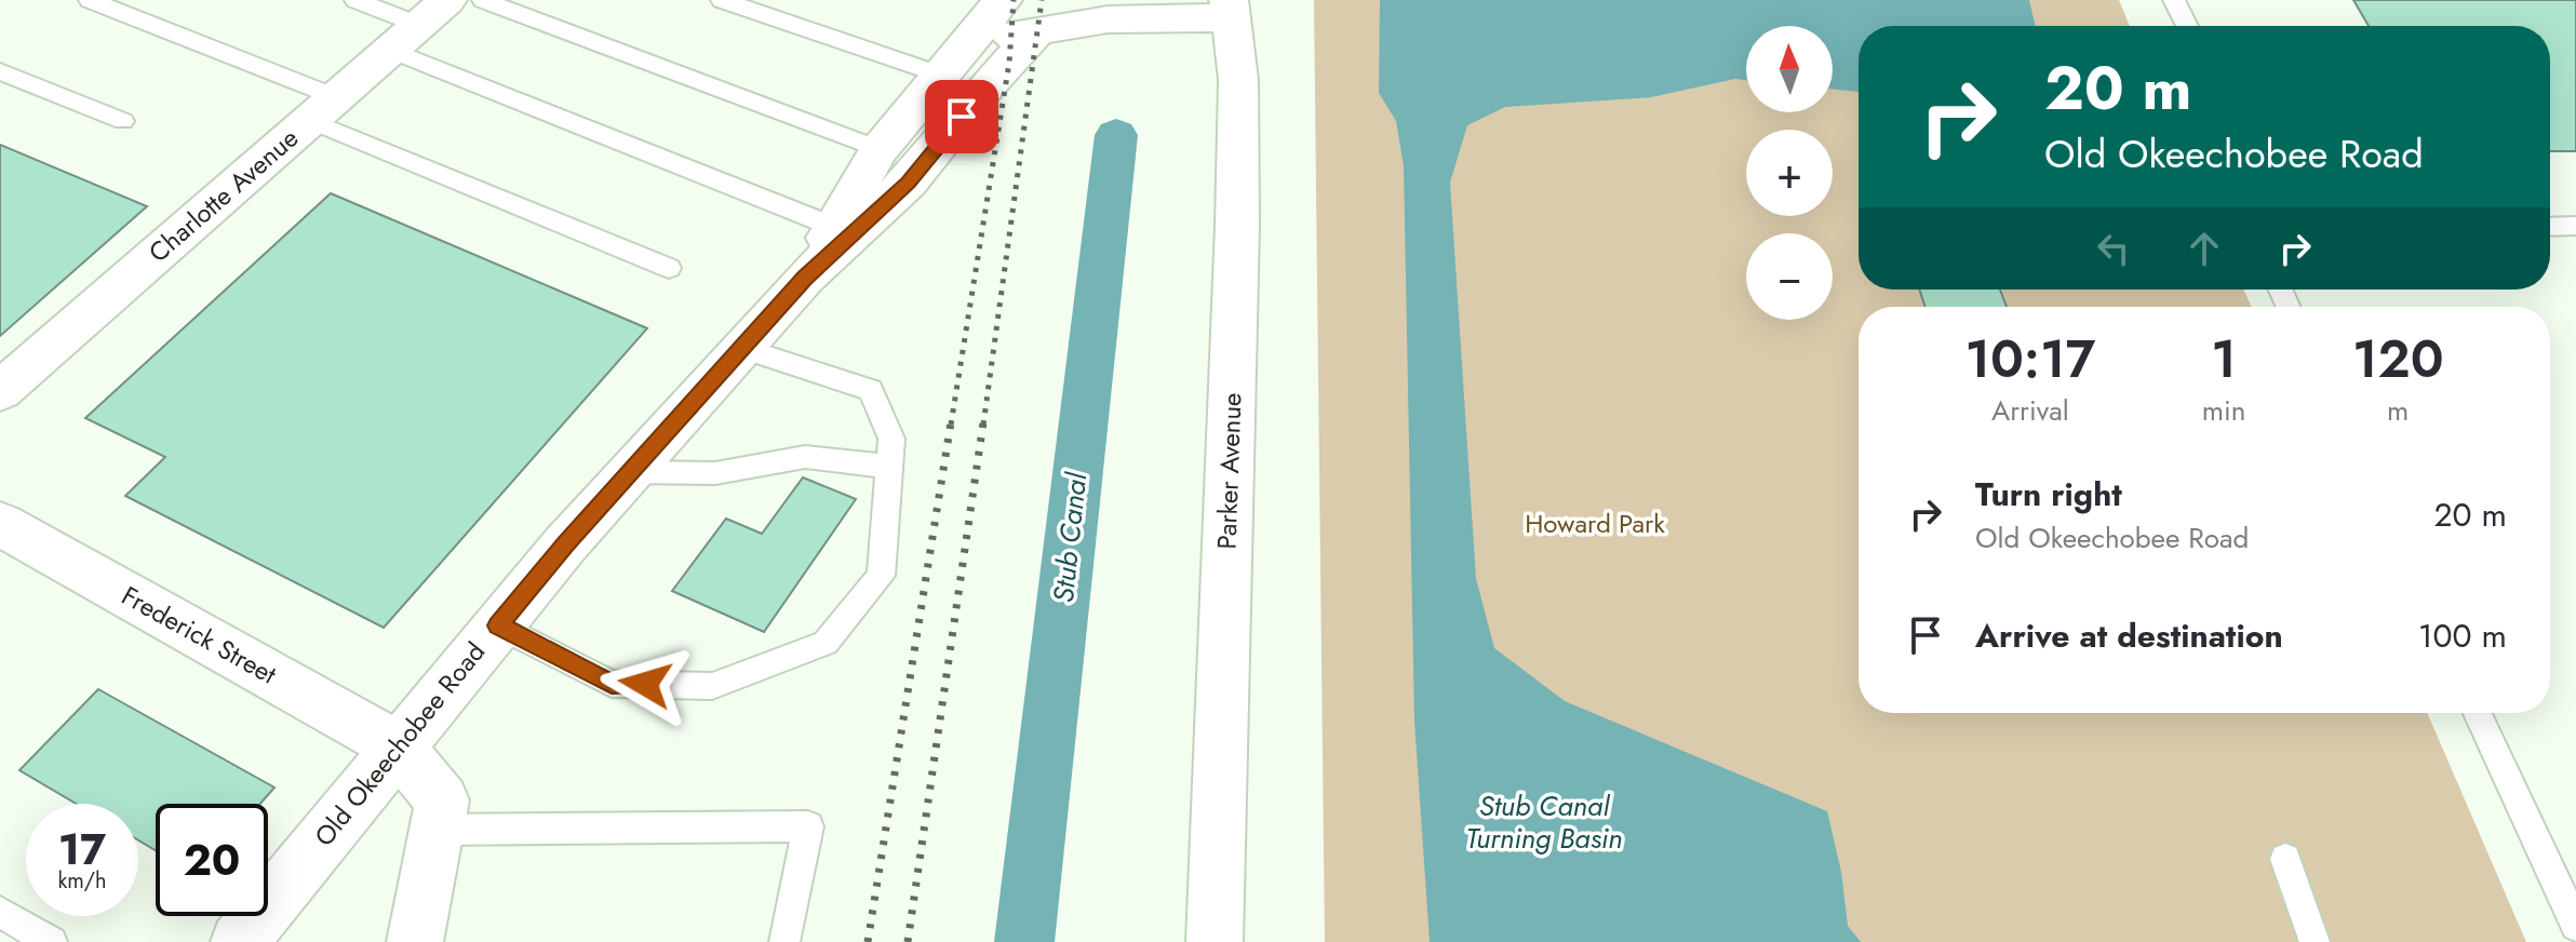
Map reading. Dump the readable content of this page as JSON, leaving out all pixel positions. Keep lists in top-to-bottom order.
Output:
{
  "streets": {
    "street": [
      "Charlotte Avenue",
      "Parker Avenue",
      "Frederick Street",
      "Old Okeechobee Road"
    ]
  },
  "crossings": [
    ["Frederick Street", "Old Okeechobee Road"]
  ],
  "water": ["Stub Canal", "Stub Canal Turning Basin"],
  "parks": ["Howard Park"],
  "north": "top",
  "page": {
    "map_buttons": ["+", "−"],
    "turn": ["20 m", "Old Okeechobee Road"],
    "eta": [
      "10:17",
      "Arrival",
      "1",
      "min",
      "120",
      "m"
    ],
    "list": [
      {
        "name": "Turn right",
        "note": "Old Okeechobee Road",
        "value": "20 m"
      },
      {
        "name": "Arrive at destination",
        "value": "100 m"
      }
    ],
    "speed": "17 km/h",
    "limit": "20"
  }
}
